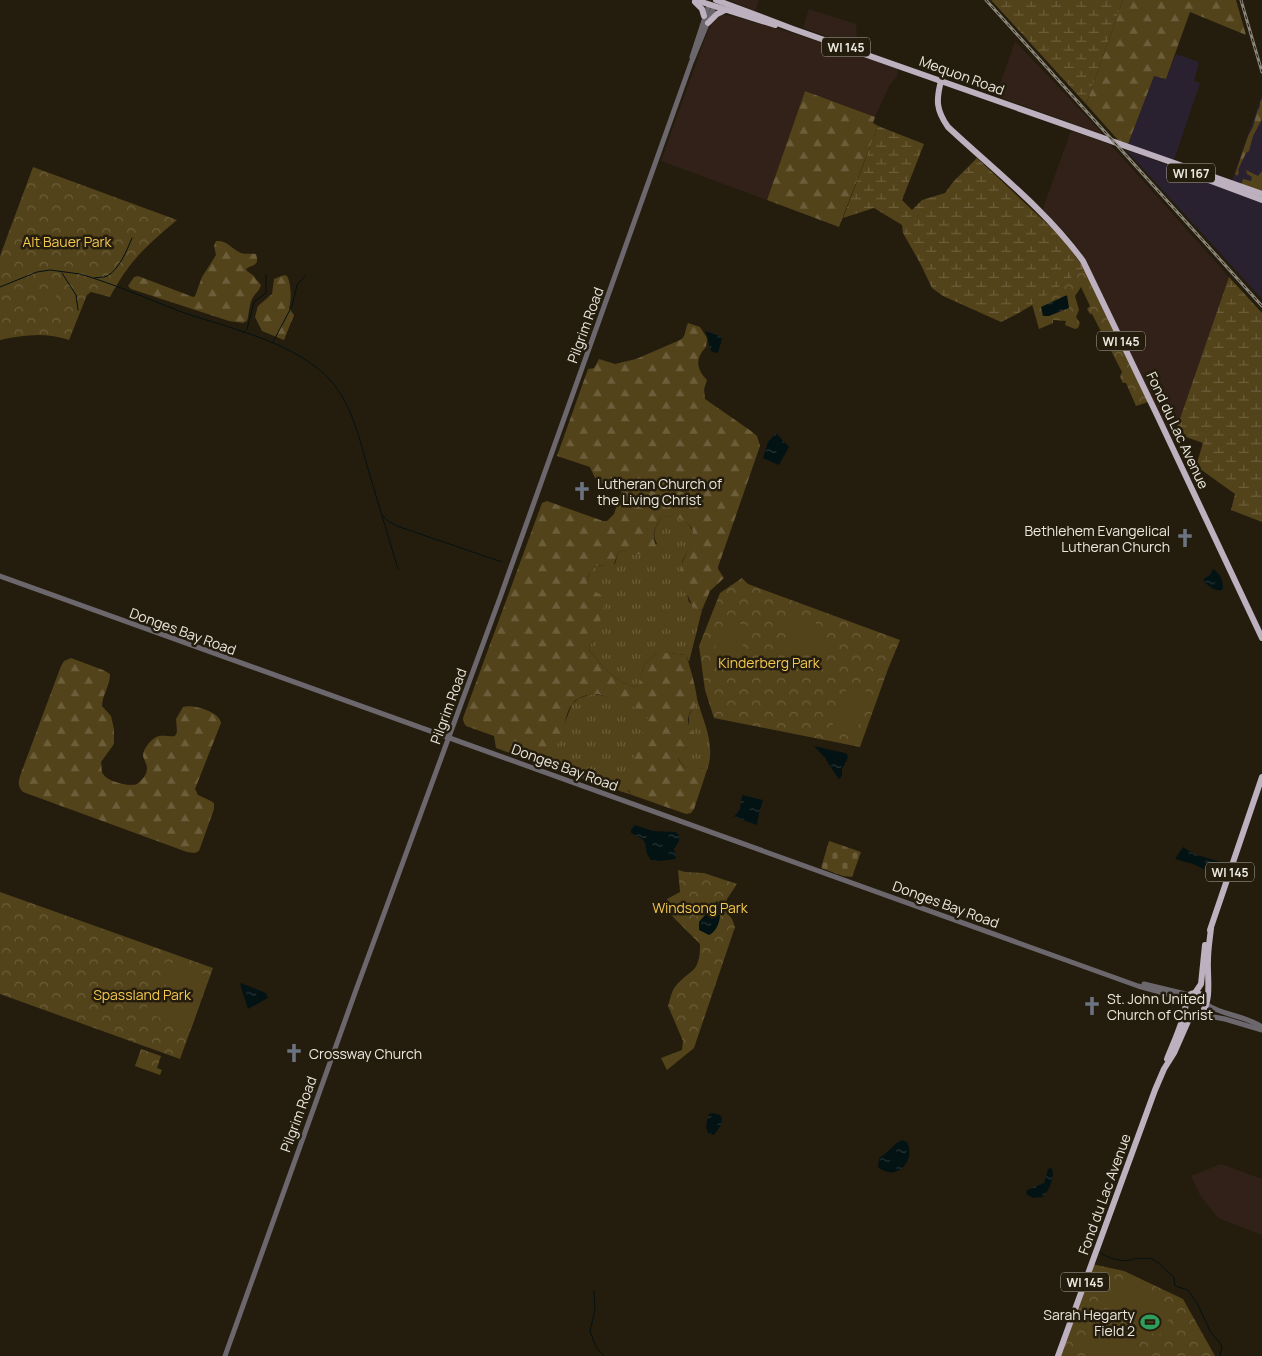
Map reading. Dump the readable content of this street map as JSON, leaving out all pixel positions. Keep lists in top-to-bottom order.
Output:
{
  "streets": {
    "main road": [
      "WI 145",
      "Mequon Road",
      "WI 167",
      "Fond du Lac Avenue"
    ],
    "street": ["Pilgrim Road", "Donges Bay Road"]
  },
  "crossings": [
    ["WI 145", "Mequon Road"],
    ["WI 145", "Fond du Lac Avenue"],
    ["WI 145", "Donges Bay Road"],
    ["Mequon Road", "Pilgrim Road"],
    ["Mequon Road", "Fond du Lac Avenue"],
    ["Pilgrim Road", "Donges Bay Road"],
    ["Fond du Lac Avenue", "Donges Bay Road"]
  ],
  "parks": [
    "Alt Bauer Park",
    "Kinderberg Park",
    "Windsong Park",
    "Spassland Park"
  ],
  "places": {
    "church": [
      "Lutheran Church of the Living Christ",
      "Bethlehem Evangelical Lutheran Church",
      "St. John United Church of Christ",
      "Crossway Church"
    ],
    "sports": ["Sarah Hegarty Field 2"]
  }
}
